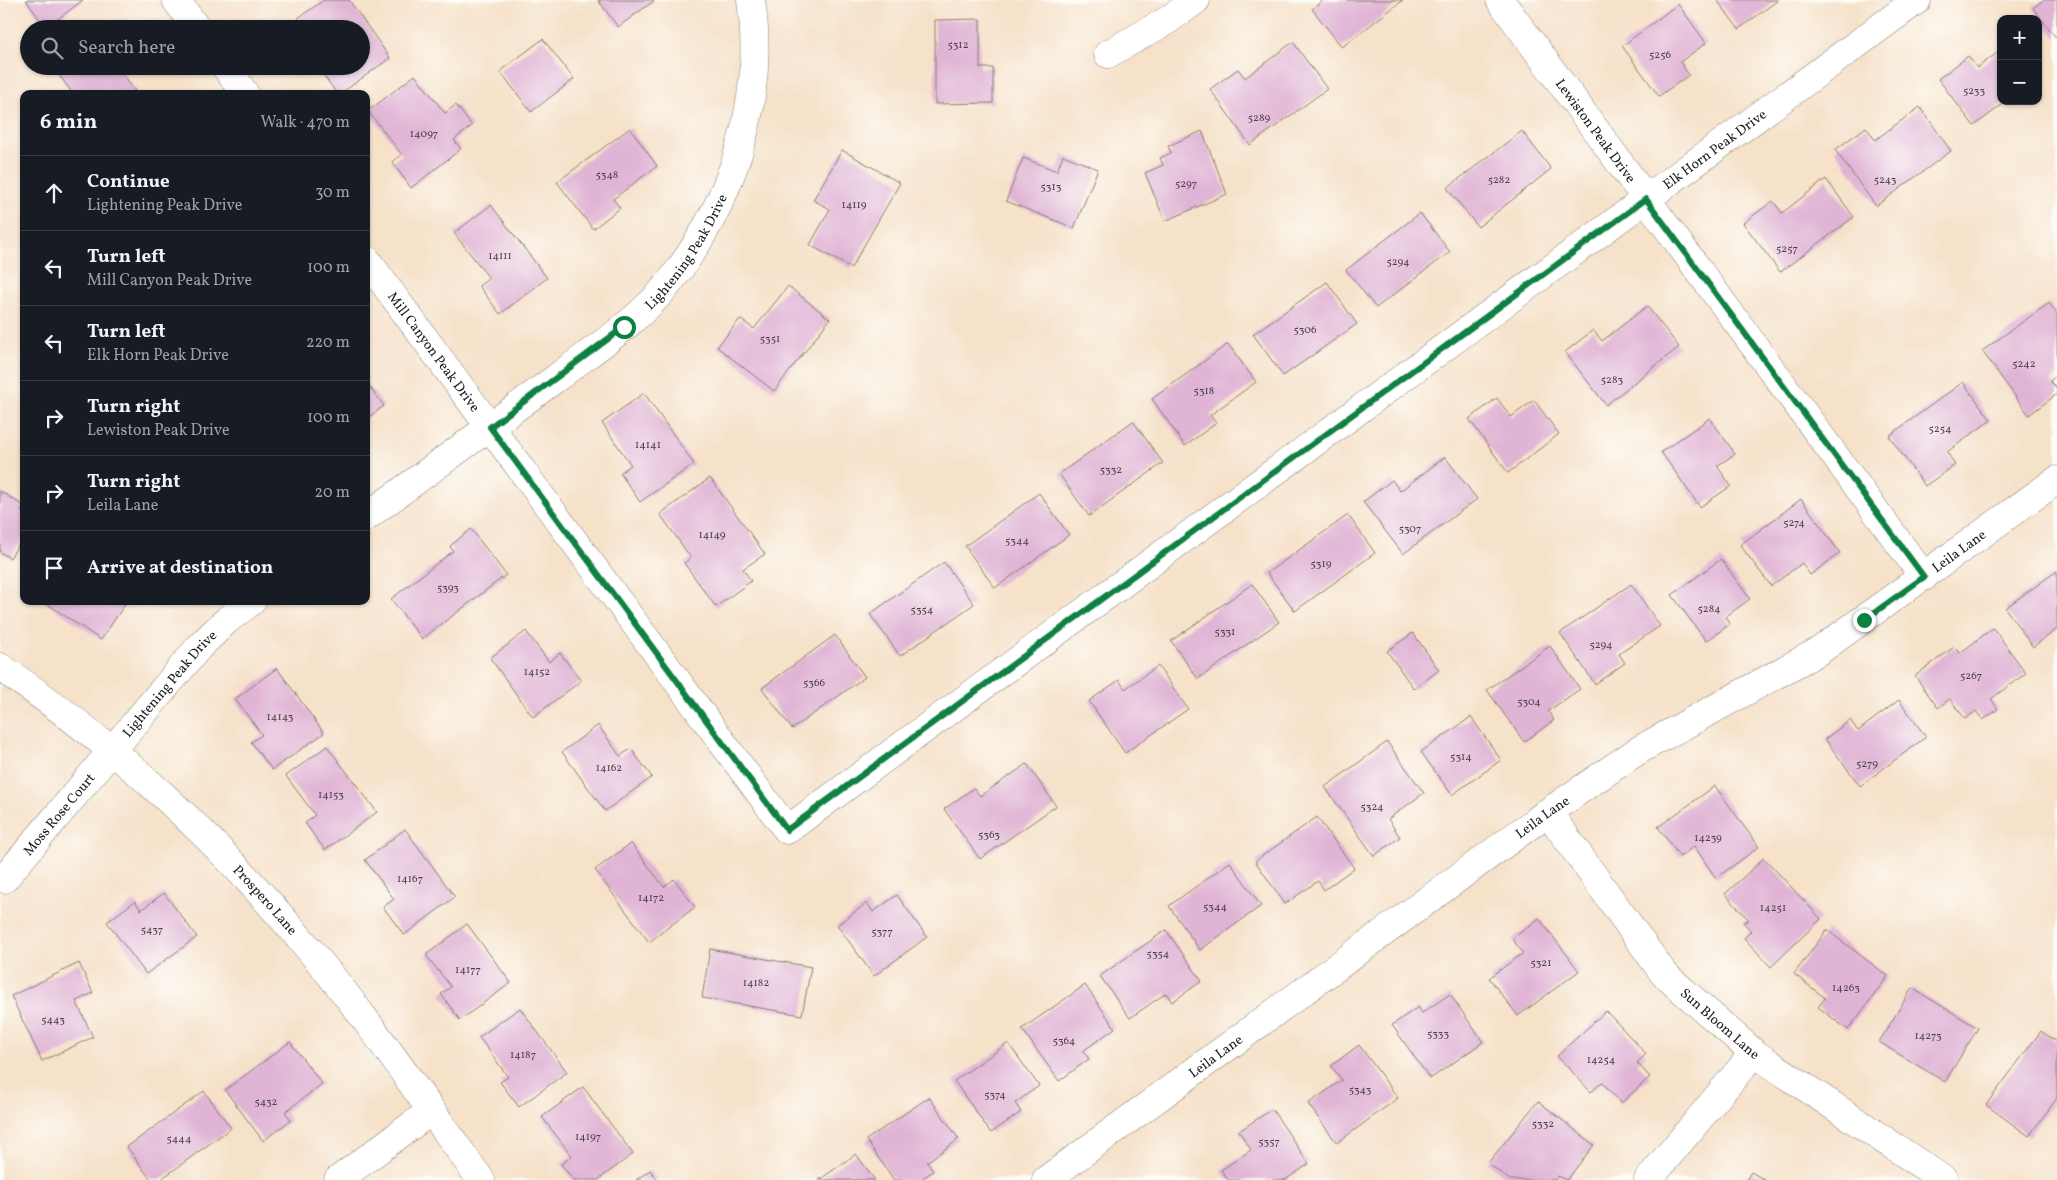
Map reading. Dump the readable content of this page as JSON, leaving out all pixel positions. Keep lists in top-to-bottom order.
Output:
{
  "streets": {
    "street": [
      "Lewiston Peak Drive",
      "Elk Horn Peak Drive",
      "Lightening Peak Drive",
      "Mill Canyon Peak Drive",
      "Leila Lane",
      "Moss Rose Court",
      "Prospero Lane",
      "Sun Bloom Lane"
    ]
  },
  "crossings": [
    ["Lewiston Peak Drive", "Elk Horn Peak Drive"],
    ["Lewiston Peak Drive", "Leila Lane"],
    ["Elk Horn Peak Drive", "Mill Canyon Peak Drive"],
    ["Lightening Peak Drive", "Mill Canyon Peak Drive"],
    ["Lightening Peak Drive", "Moss Rose Court"],
    ["Lightening Peak Drive", "Prospero Lane"],
    ["Leila Lane", "Sun Bloom Lane"],
    ["Moss Rose Court", "Prospero Lane"]
  ],
  "house_numbers": [
    "5312",
    "5256",
    "5233",
    "5289",
    "14097",
    "5348",
    "5282",
    "5243",
    "5297",
    "5313",
    "14119",
    "5257",
    "14111",
    "5294",
    "5306",
    "5351",
    "5242",
    "5283",
    "5318",
    "5254",
    "14141",
    "5332",
    "5274",
    "5307",
    "14149",
    "5344",
    "5319",
    "5393",
    "5284",
    "5354",
    "5331",
    "5294",
    "14152",
    "5267",
    "5366",
    "5304",
    "14143",
    "5314",
    "5279",
    "14162",
    "14153",
    "5324",
    "5363",
    "14239",
    "14167",
    "14172",
    "5344",
    "14251",
    "5437",
    "5377",
    "5354",
    "5321",
    "14177",
    "14182",
    "14263",
    "5443",
    "5333",
    "14273",
    "5364",
    "14187",
    "14254",
    "5343",
    "5374",
    "5432",
    "5332",
    "14197",
    "5444",
    "5357"
  ],
  "page": {
    "map_buttons": ["+", "−"],
    "search": "Search here",
    "heading": ["6 min", "Walk · 470 m"],
    "list": [
      ["Continue", "Lightening Peak Drive", "30 m"],
      ["Turn left", "Mill Canyon Peak Drive", "100 m"],
      ["Turn left", "Elk Horn Peak Drive", "220 m"],
      ["Turn right", "Lewiston Peak Drive", "100 m"],
      ["Turn right", "Leila Lane", "20 m"],
      "Arrive at destination"
    ]
  }
}
